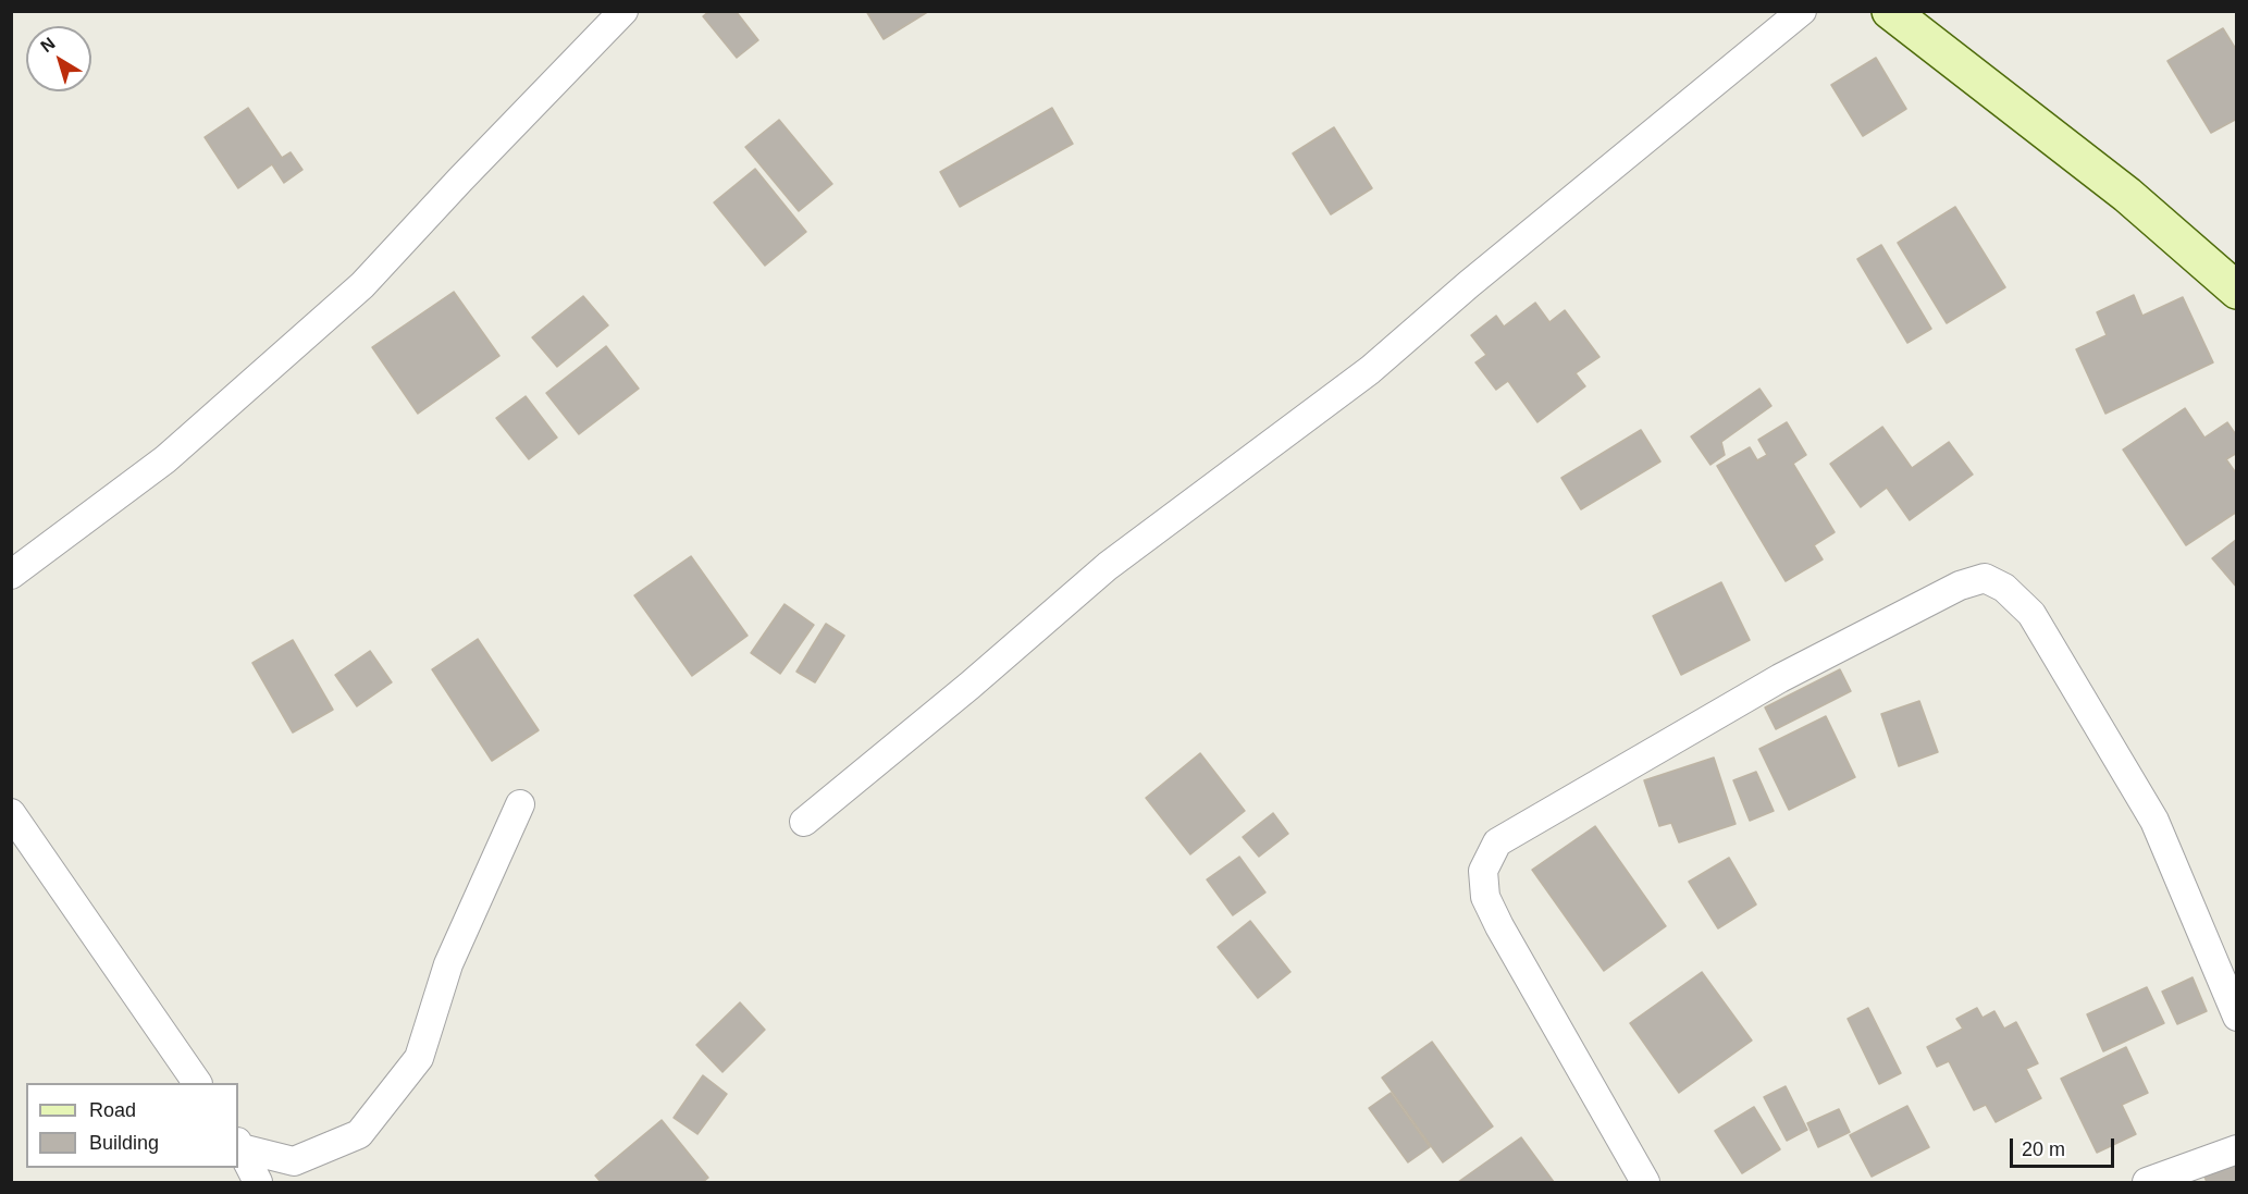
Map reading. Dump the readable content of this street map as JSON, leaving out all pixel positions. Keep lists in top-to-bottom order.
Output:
{
  "legend": ["Road", "Building"],
  "scale_bar": "20 m",
  "north": "top left"
}
